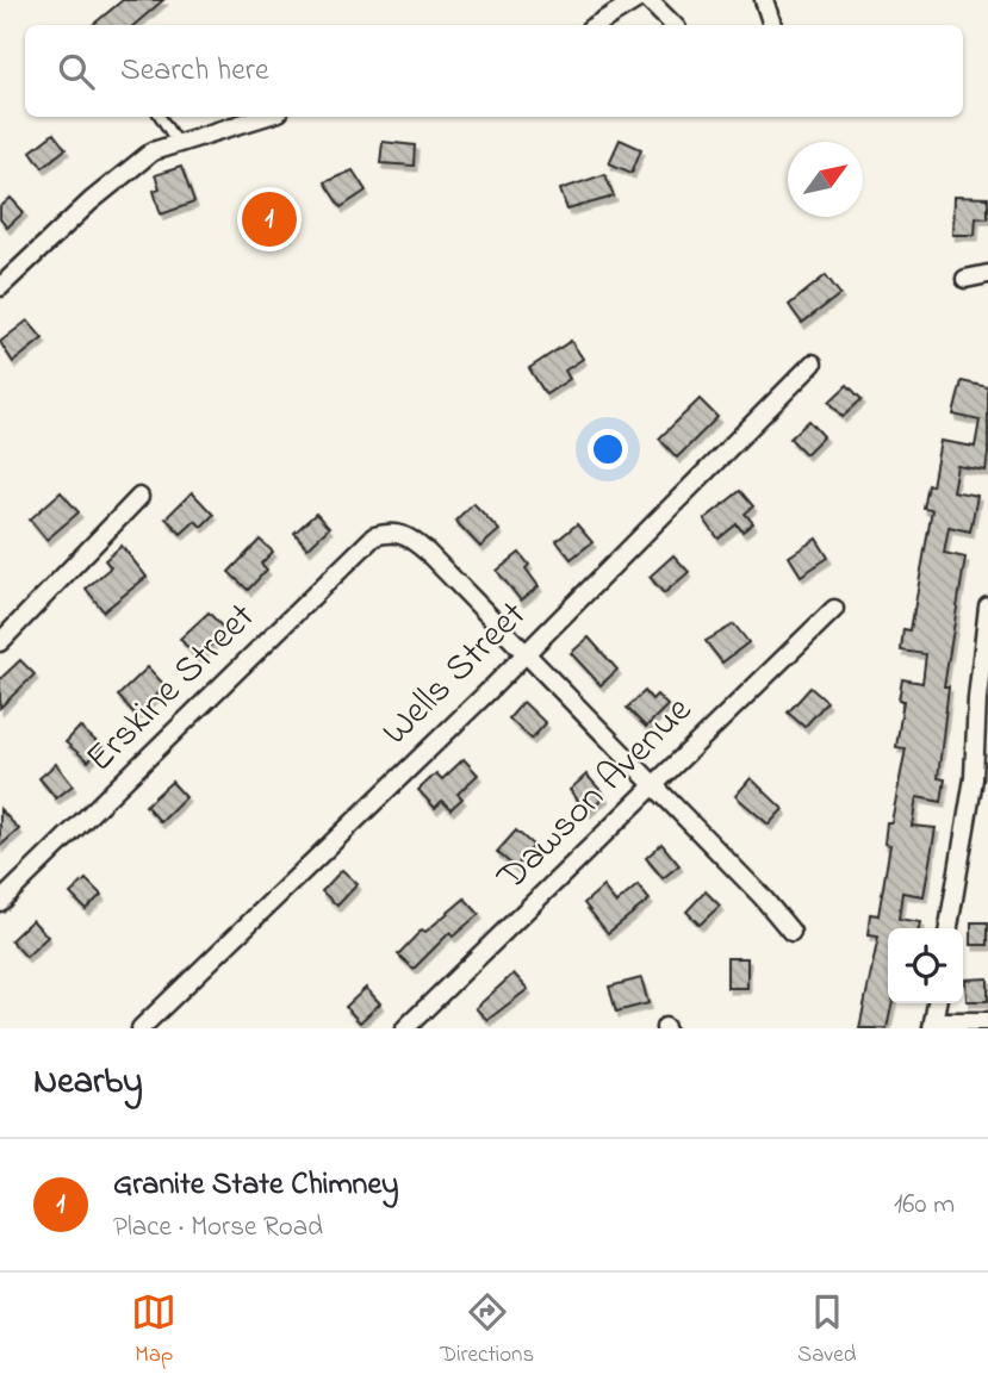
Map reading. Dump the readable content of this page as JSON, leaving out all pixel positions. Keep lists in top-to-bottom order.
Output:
{
  "streets": {
    "street": ["Wells Street", "Erskine Street", "Dawson Avenue"]
  },
  "crossings": [
    ["Wells Street", "Erskine Street"]
  ],
  "north": "top right",
  "page": {
    "search": "Search here",
    "pins": "1",
    "heading": "Nearby",
    "list": [
      {
        "mark": "1",
        "name": "Granite State Chimney",
        "note": "Place · Morse Road",
        "value": "160 m"
      }
    ],
    "nav": ["Map", "Directions", "Saved"]
  }
}
